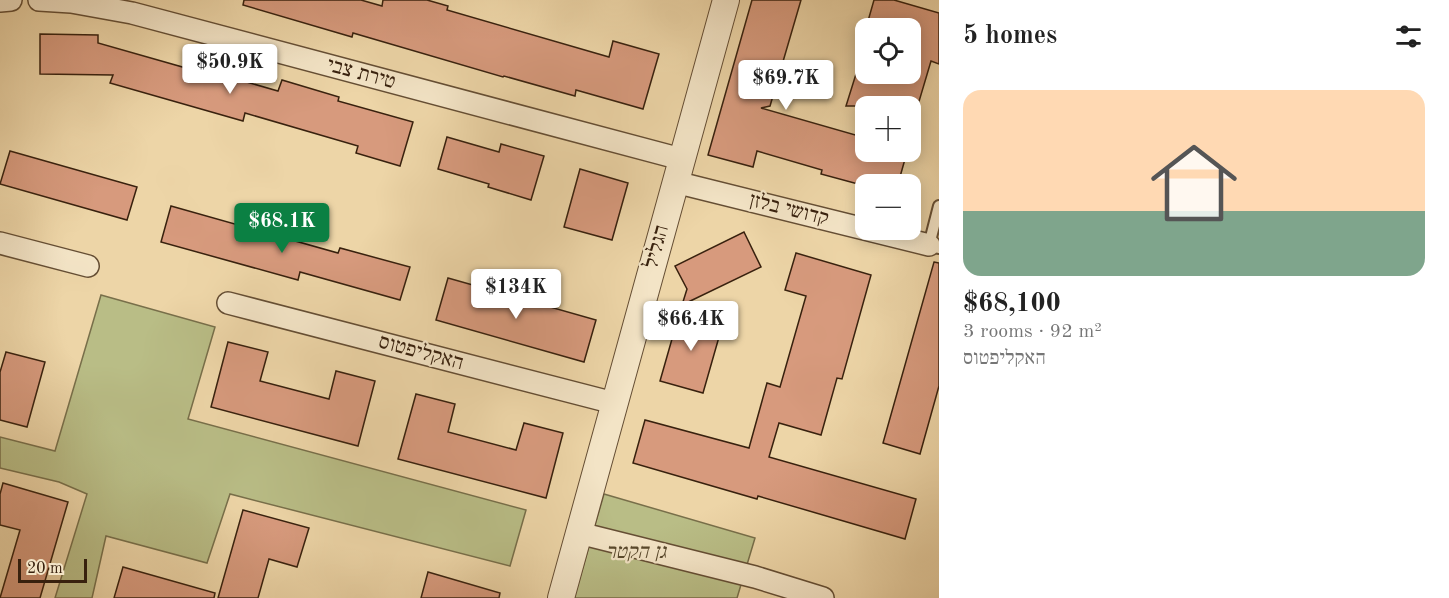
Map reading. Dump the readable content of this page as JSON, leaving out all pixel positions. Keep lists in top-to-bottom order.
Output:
{
  "streets": {
    "street": [
      "טירת צבי",
      "קדושי בלזן",
      "הגליל",
      "האקליפטוס"
    ]
  },
  "crossings": [
    ["טירת צבי", "קדושי בלזן"],
    ["טירת צבי", "הגליל"],
    ["קדושי בלזן", "הגליל"],
    ["הגליל", "האקליפטוס"]
  ],
  "parks": ["גן הקטר"],
  "scale_bar": "20 m",
  "page": {
    "heading": "5 homes",
    "map_buttons": ["+", "−"],
    "price": [
      "$50.9K",
      "$69.7K",
      "$68.1K",
      "$134K",
      "$66.4K"
    ],
    "list": [
      {
        "name": "$68,100",
        "note": "3 rooms · 92 m² · האקליפטוס"
      }
    ],
    "scale": "20 m"
  }
}
